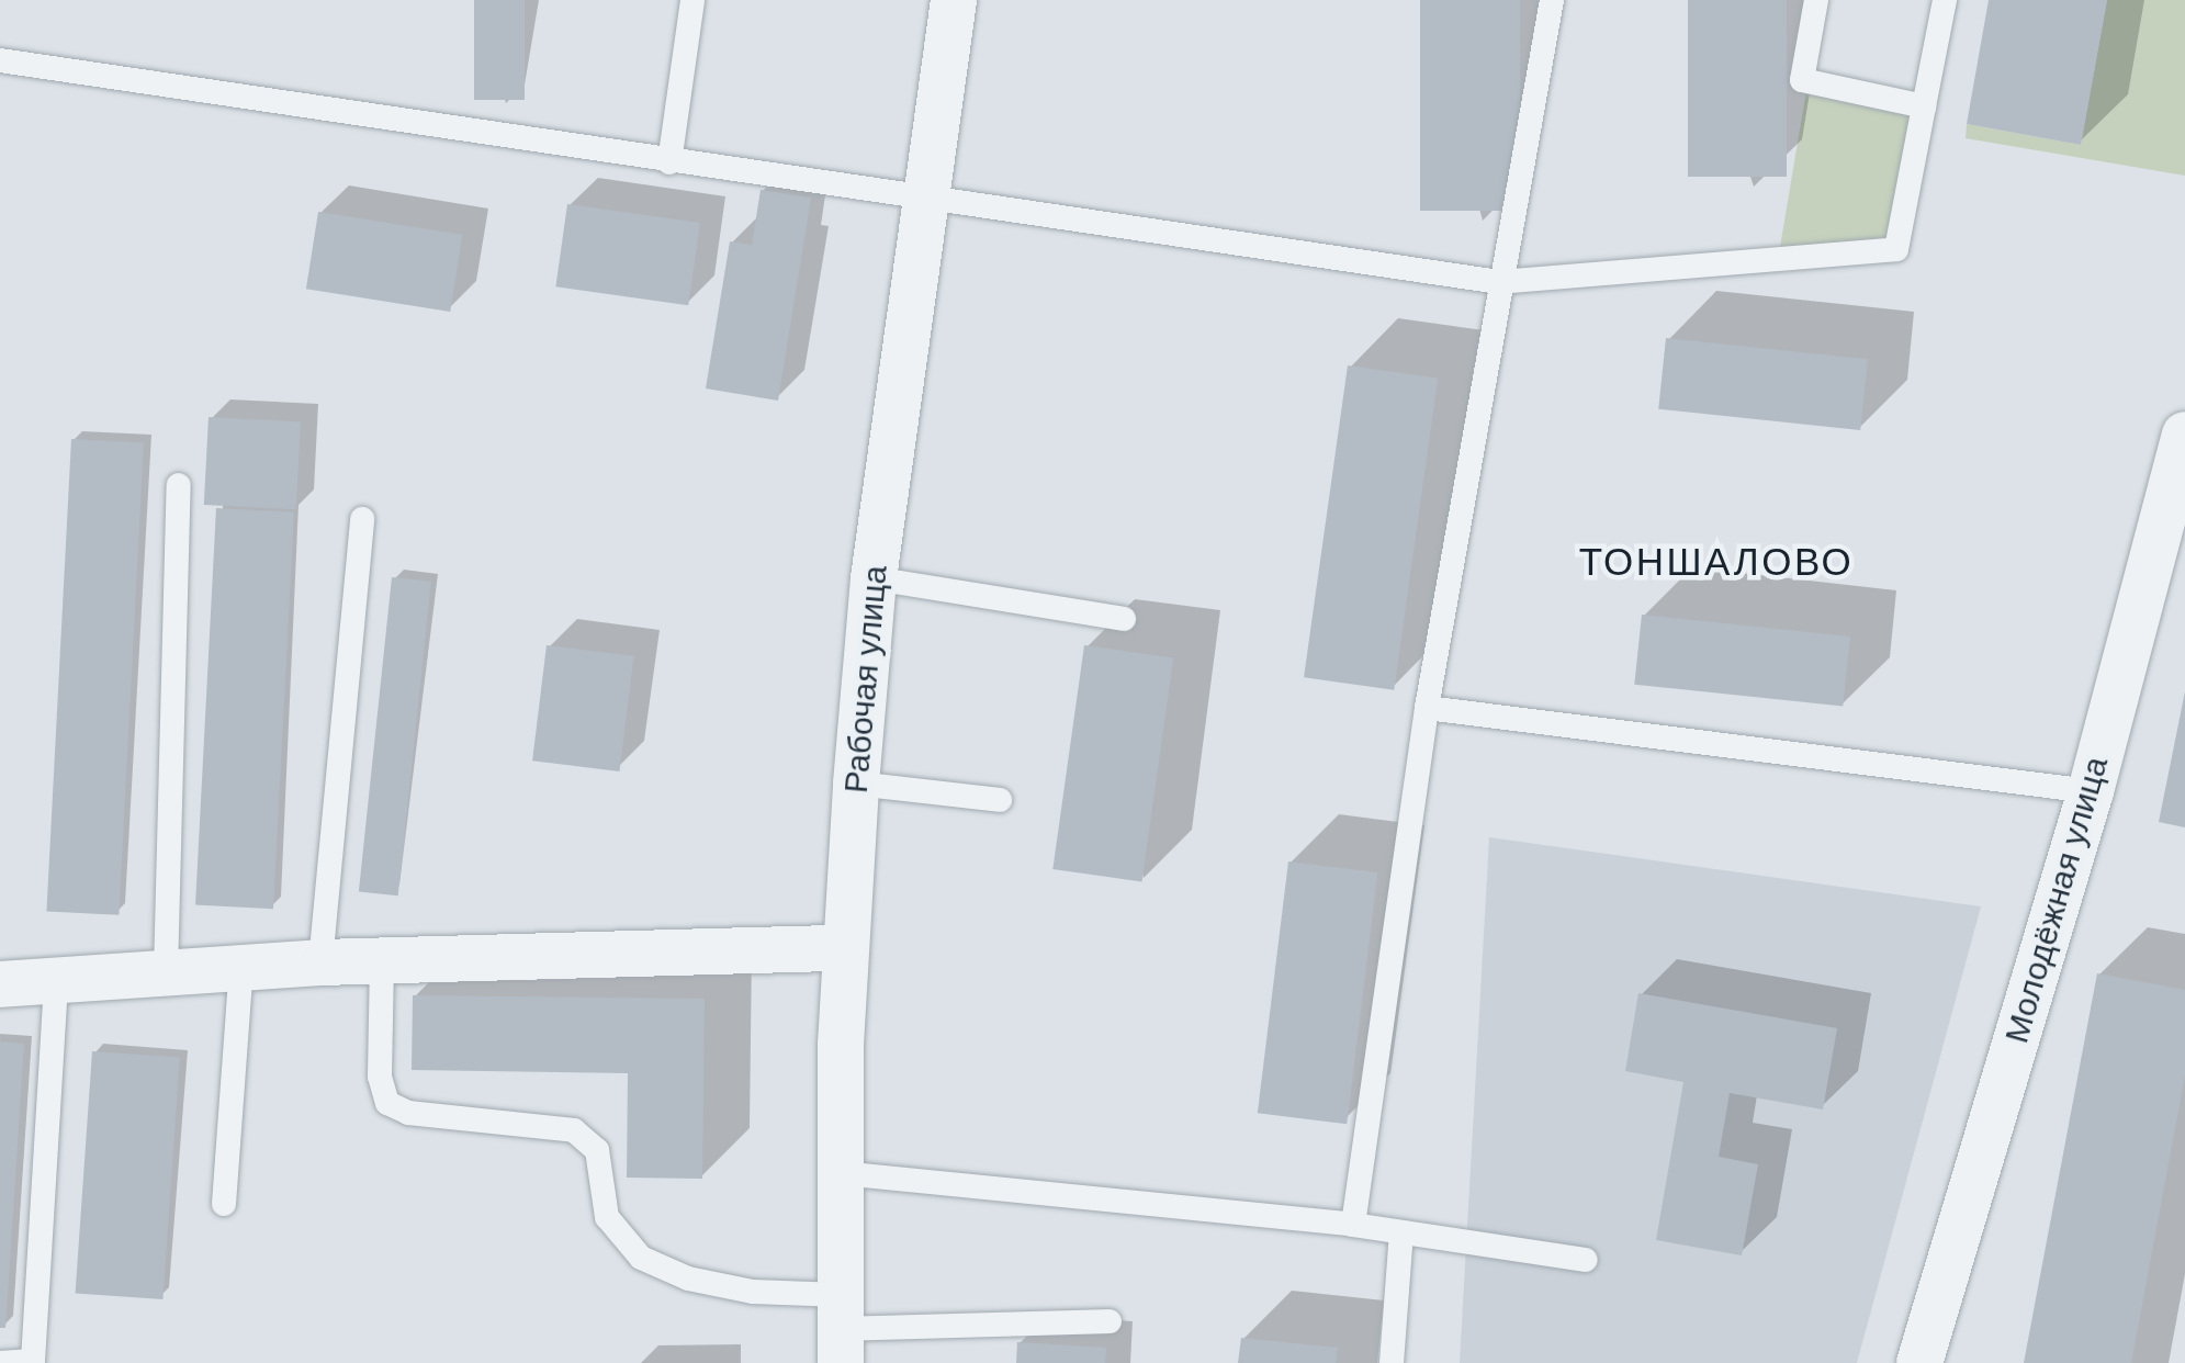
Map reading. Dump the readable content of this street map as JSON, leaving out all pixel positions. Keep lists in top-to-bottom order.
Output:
{
  "streets": {
    "street": ["Рабочая улица", "Молодёжная улица"]
  },
  "districts": ["ТОНШАЛОВО"]
}
